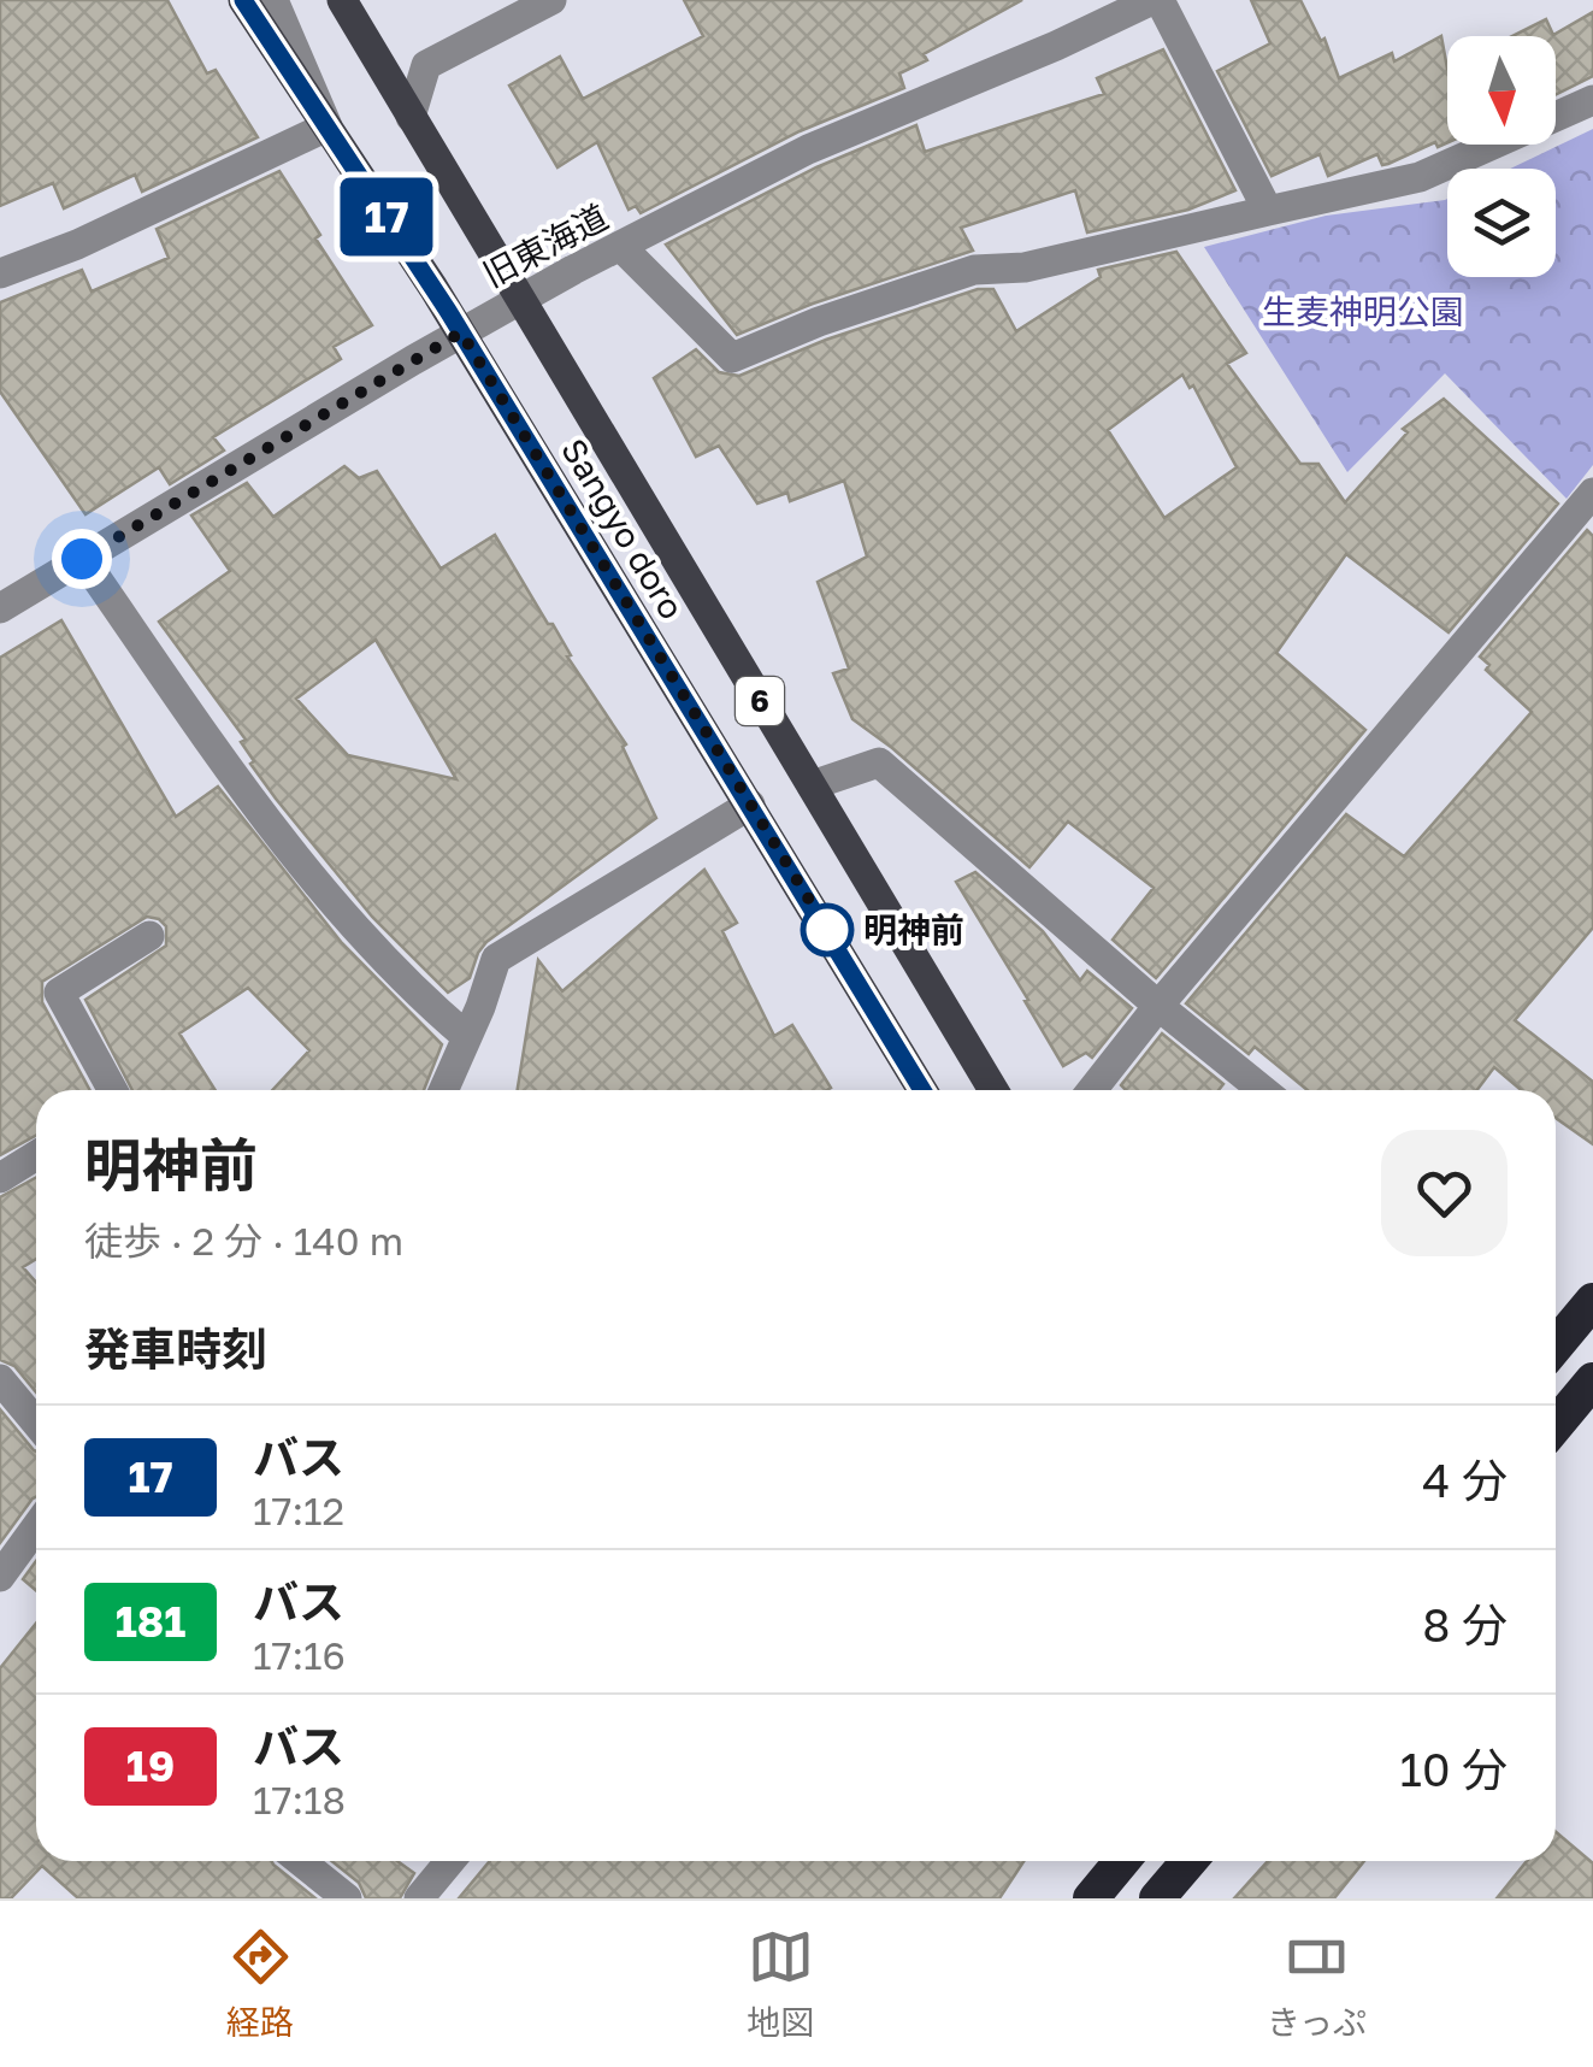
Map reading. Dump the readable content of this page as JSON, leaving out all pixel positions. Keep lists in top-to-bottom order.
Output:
{
  "streets": {
    "main road": ["Sangyo doro", "6"],
    "street": ["旧東海道"]
  },
  "crossings": [
    ["旧東海道", "Sangyo doro"]
  ],
  "parks": ["生麦神明公園"],
  "places": ["明神前"],
  "lines": ["bus line 17"],
  "north": "bottom",
  "page": {
    "on_map": "17",
    "heading": [
      ["明神前", "徒歩 · 2 分 · 140 m"],
      "発車時刻"
    ],
    "list": [
      {
        "mark": "17",
        "name": "バス",
        "note": "17:12",
        "value": "4 分"
      },
      {
        "mark": "181",
        "name": "バス",
        "note": "17:16",
        "value": "8 分"
      },
      {
        "mark": "19",
        "name": "バス",
        "note": "17:18",
        "value": "10 分"
      }
    ],
    "tabs": ["経路", "地図", "きっぷ"]
  }
}
